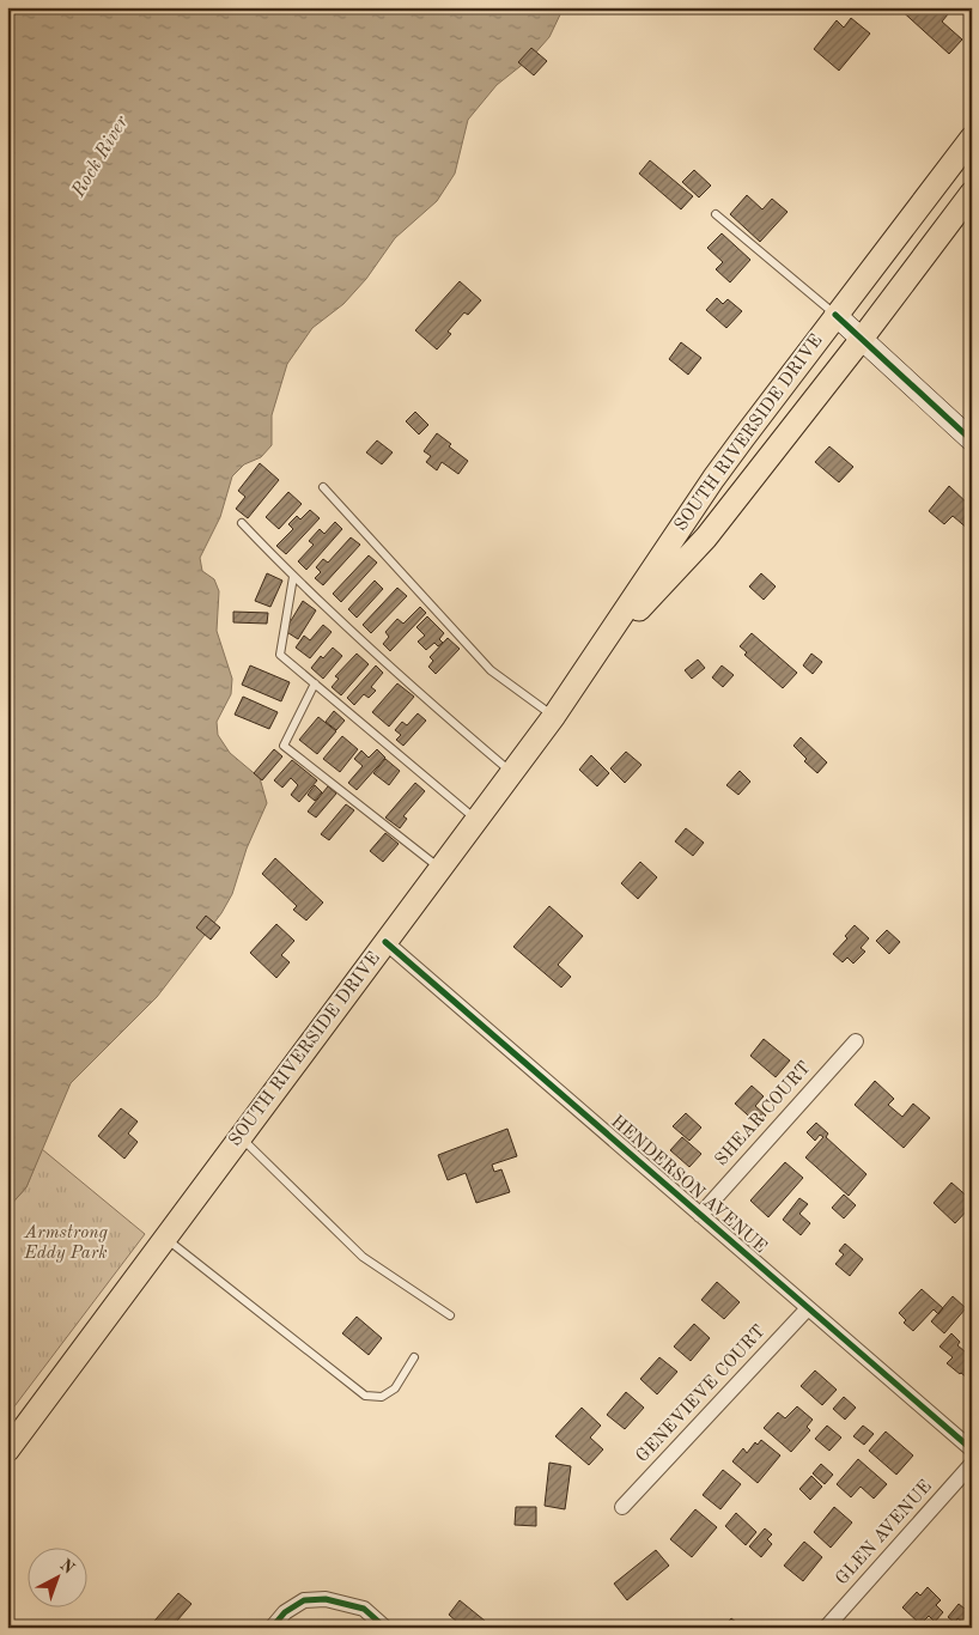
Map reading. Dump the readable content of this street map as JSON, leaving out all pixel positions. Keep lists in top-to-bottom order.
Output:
{
  "streets": {
    "main road": ["SOUTH RIVERSIDE DRIVE"],
    "street": [
      "SHEAR COURT",
      "HENDERSON AVENUE",
      "GENEVIEVE COURT",
      "GLEN AVENUE"
    ]
  },
  "crossings": [
    ["SOUTH RIVERSIDE DRIVE", "HENDERSON AVENUE"],
    ["SHEAR COURT", "HENDERSON AVENUE"],
    ["HENDERSON AVENUE", "GENEVIEVE COURT"]
  ],
  "water": ["Rock River"],
  "parks": ["Armstrong Eddy Park"],
  "north": "top right"
}
